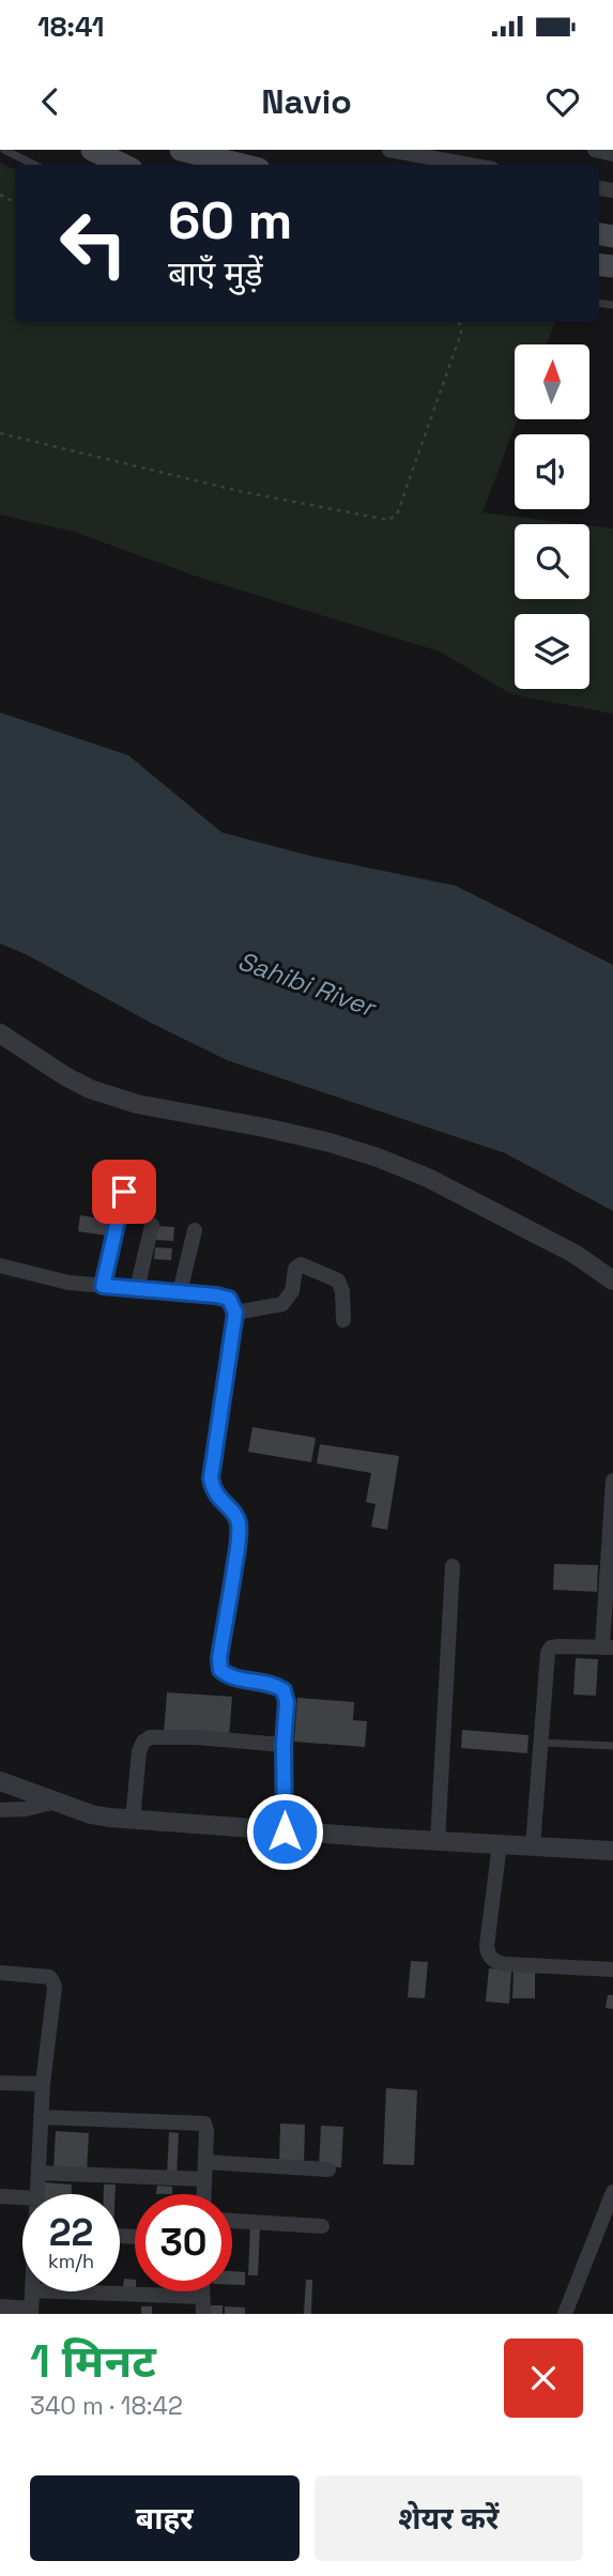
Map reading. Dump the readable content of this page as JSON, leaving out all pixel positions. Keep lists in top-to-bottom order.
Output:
{
  "water": ["Sahibi River"],
  "north": "top",
  "page": {
    "status": "18:41",
    "header": "Navio",
    "turn": ["60 m", "बाएँ मुड़ें"],
    "speed": "22 km/h",
    "limit": "30",
    "heading": ["1 मिनट", "340 m · 18:42"],
    "buttons": ["बाहर", "शेयर करें"]
  }
}
